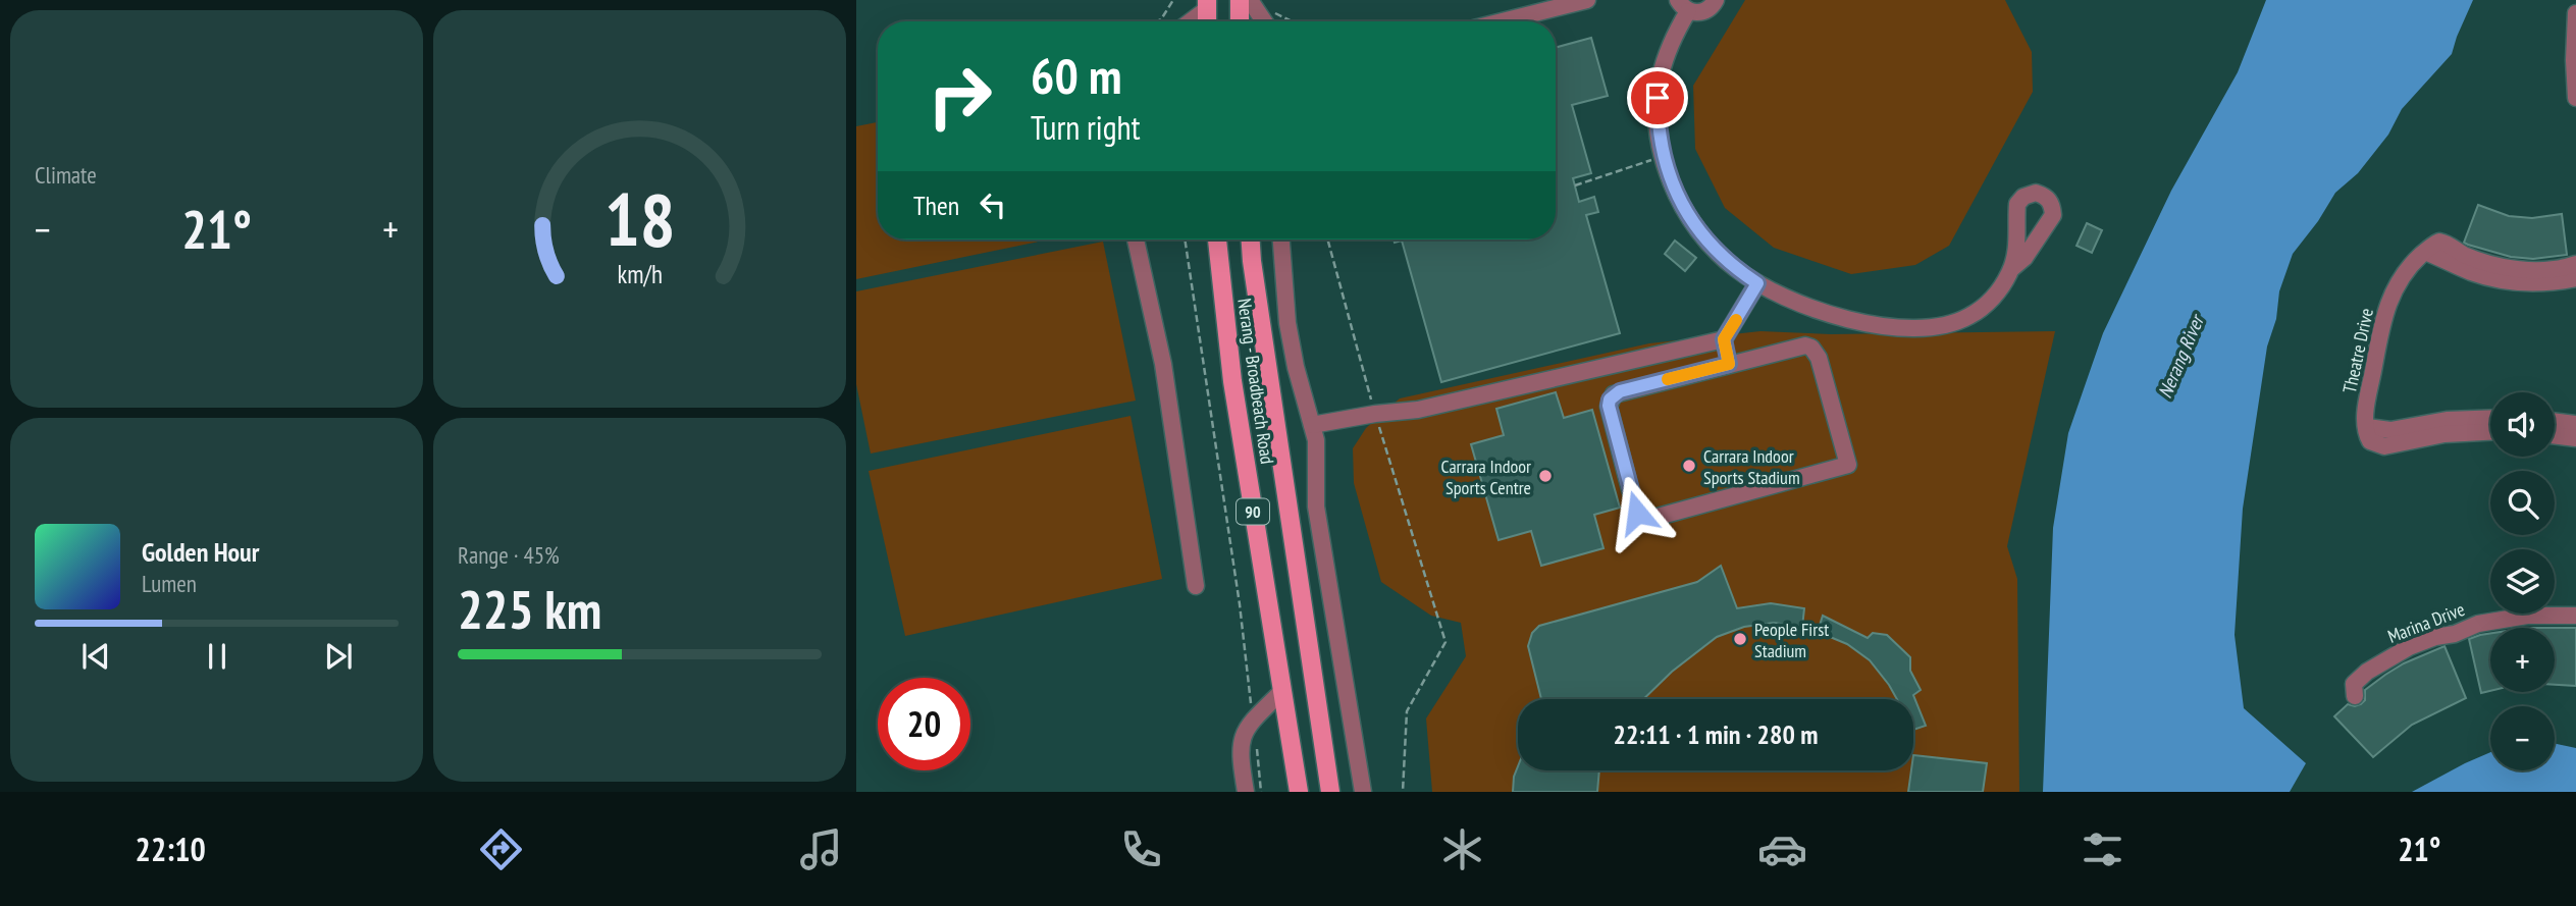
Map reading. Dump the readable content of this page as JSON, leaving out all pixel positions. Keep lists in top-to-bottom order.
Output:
{
  "streets": {
    "main road": ["Nerang - Broadbeach Road", "90"],
    "street": ["Theatre Drive", "Marina Drive"]
  },
  "water": ["Nerang River"],
  "places": ["Carrara Indoor Sports Stadium", "Carrara Indoor Sports Centre", "People First Stadium"],
  "page": {
    "tile": [
      "Climate",
      ["Range · 45%", "225 km"]
    ],
    "turn": ["60 m", "Turn right"],
    "then": "Then",
    "heat": ["−", "21°", "+"],
    "map_buttons": ["+", "−"],
    "song": ["Golden Hour", "Lumen"],
    "limit": "20",
    "trip": "22:11 · 1 min · 280 m",
    "tabs": ["22:10", "21°"],
    "gauge": ["18", "km/h"]
  }
}
